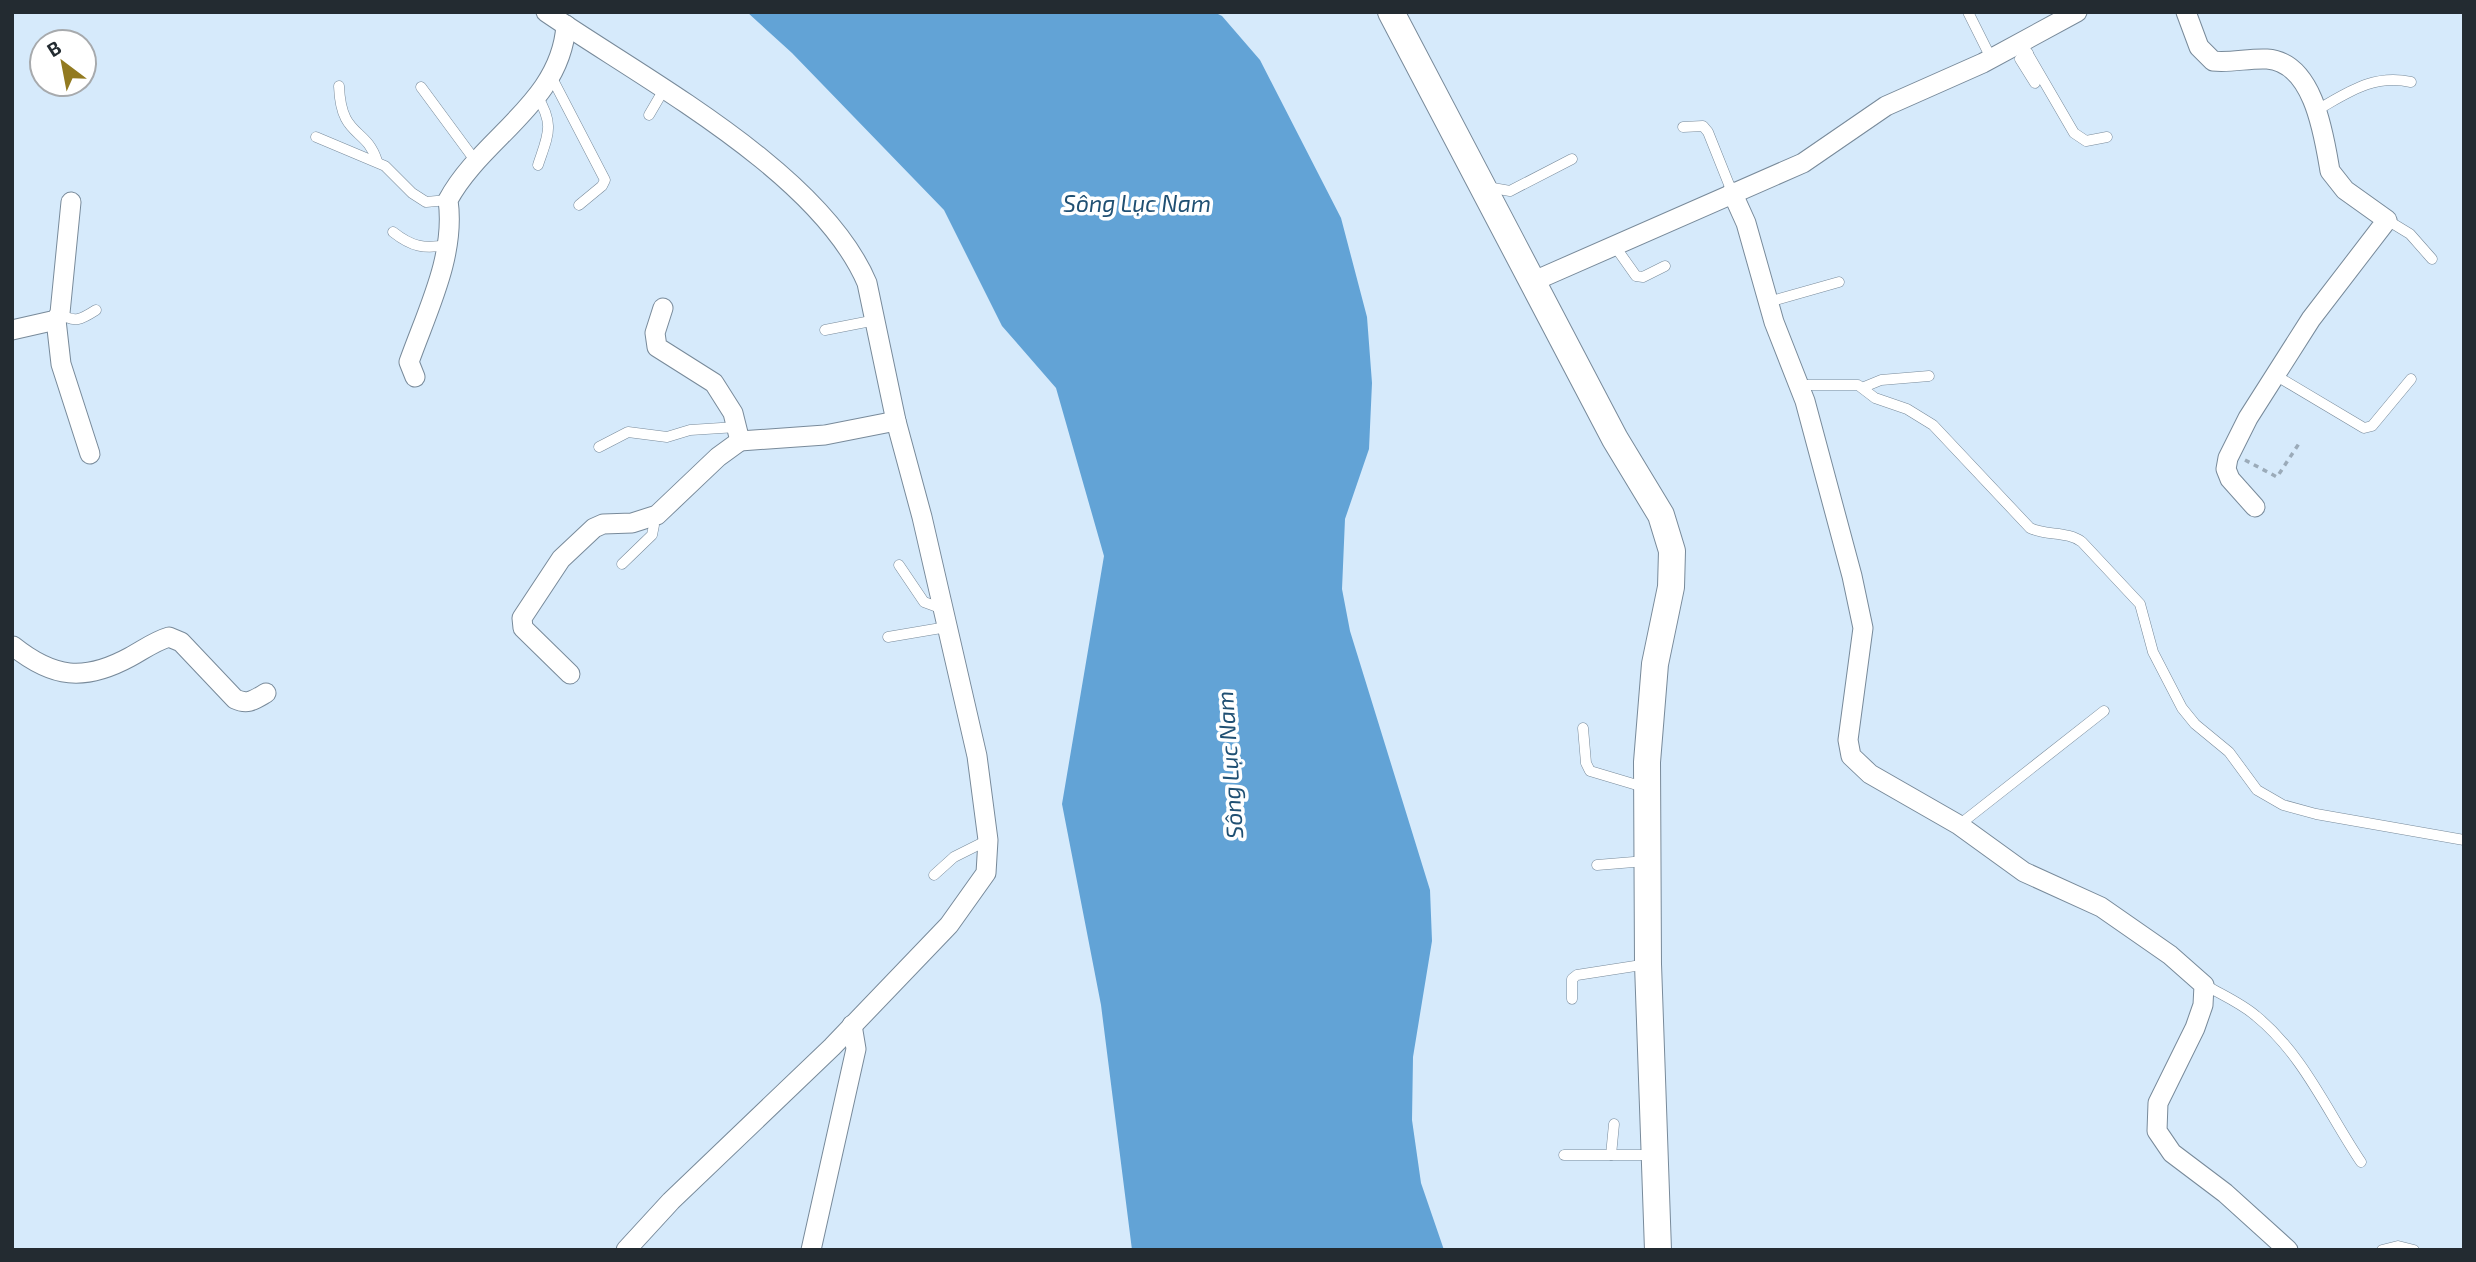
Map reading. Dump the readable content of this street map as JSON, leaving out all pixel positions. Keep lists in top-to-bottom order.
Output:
{
  "water": ["Sông Lục Nam"],
  "north": "top left"
}
